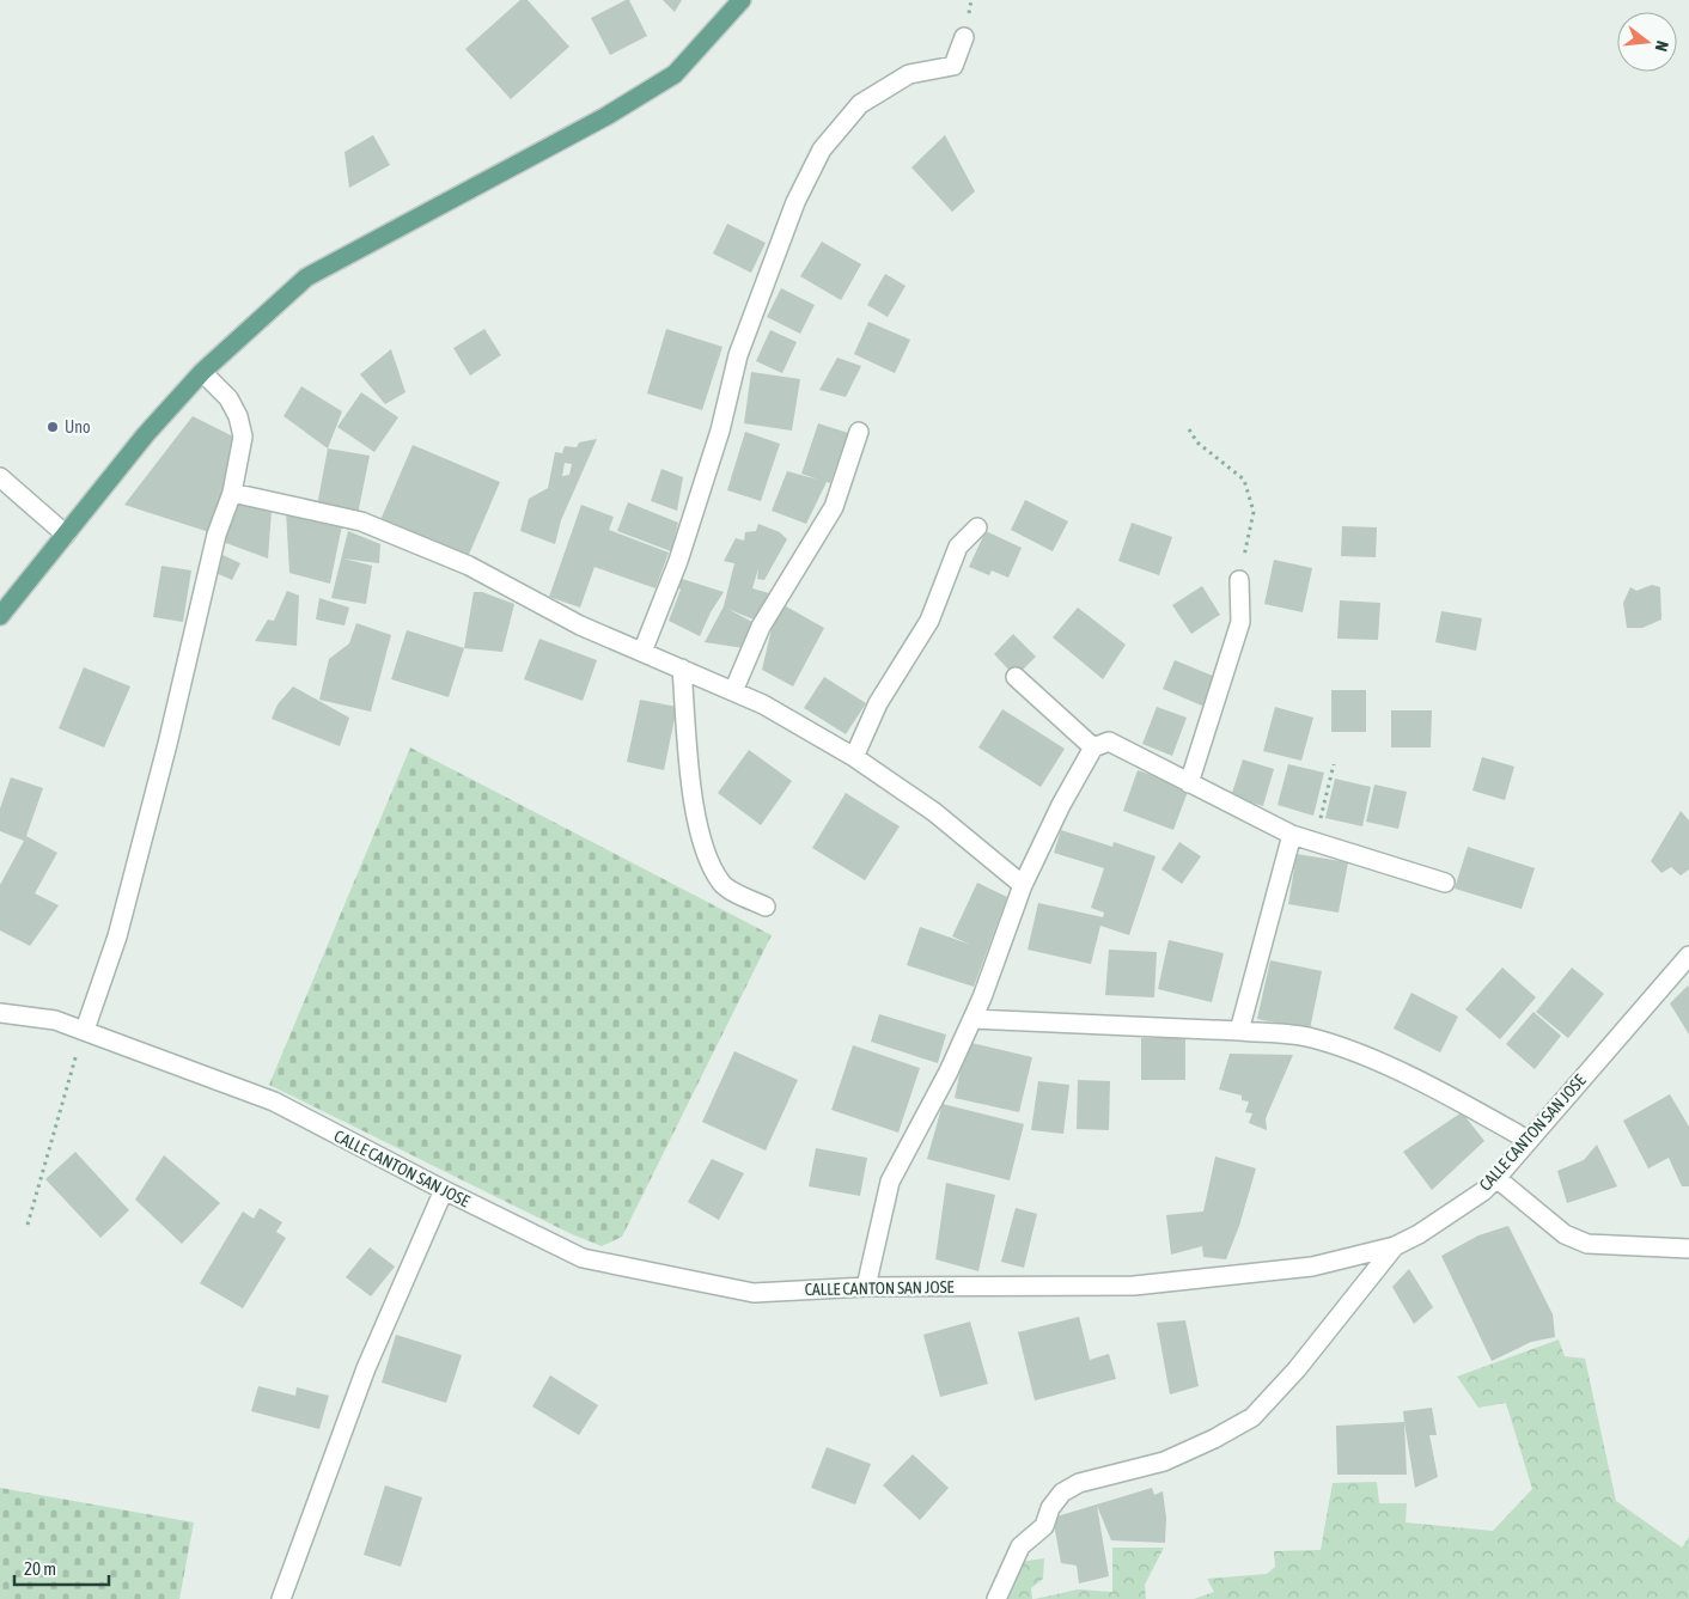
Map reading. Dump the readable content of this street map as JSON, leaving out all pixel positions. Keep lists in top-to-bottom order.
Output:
{
  "streets": {
    "street": ["CALLE CANTON SAN JOSE"]
  },
  "places": ["Uno"],
  "scale_bar": "20 m",
  "north": "right"
}
